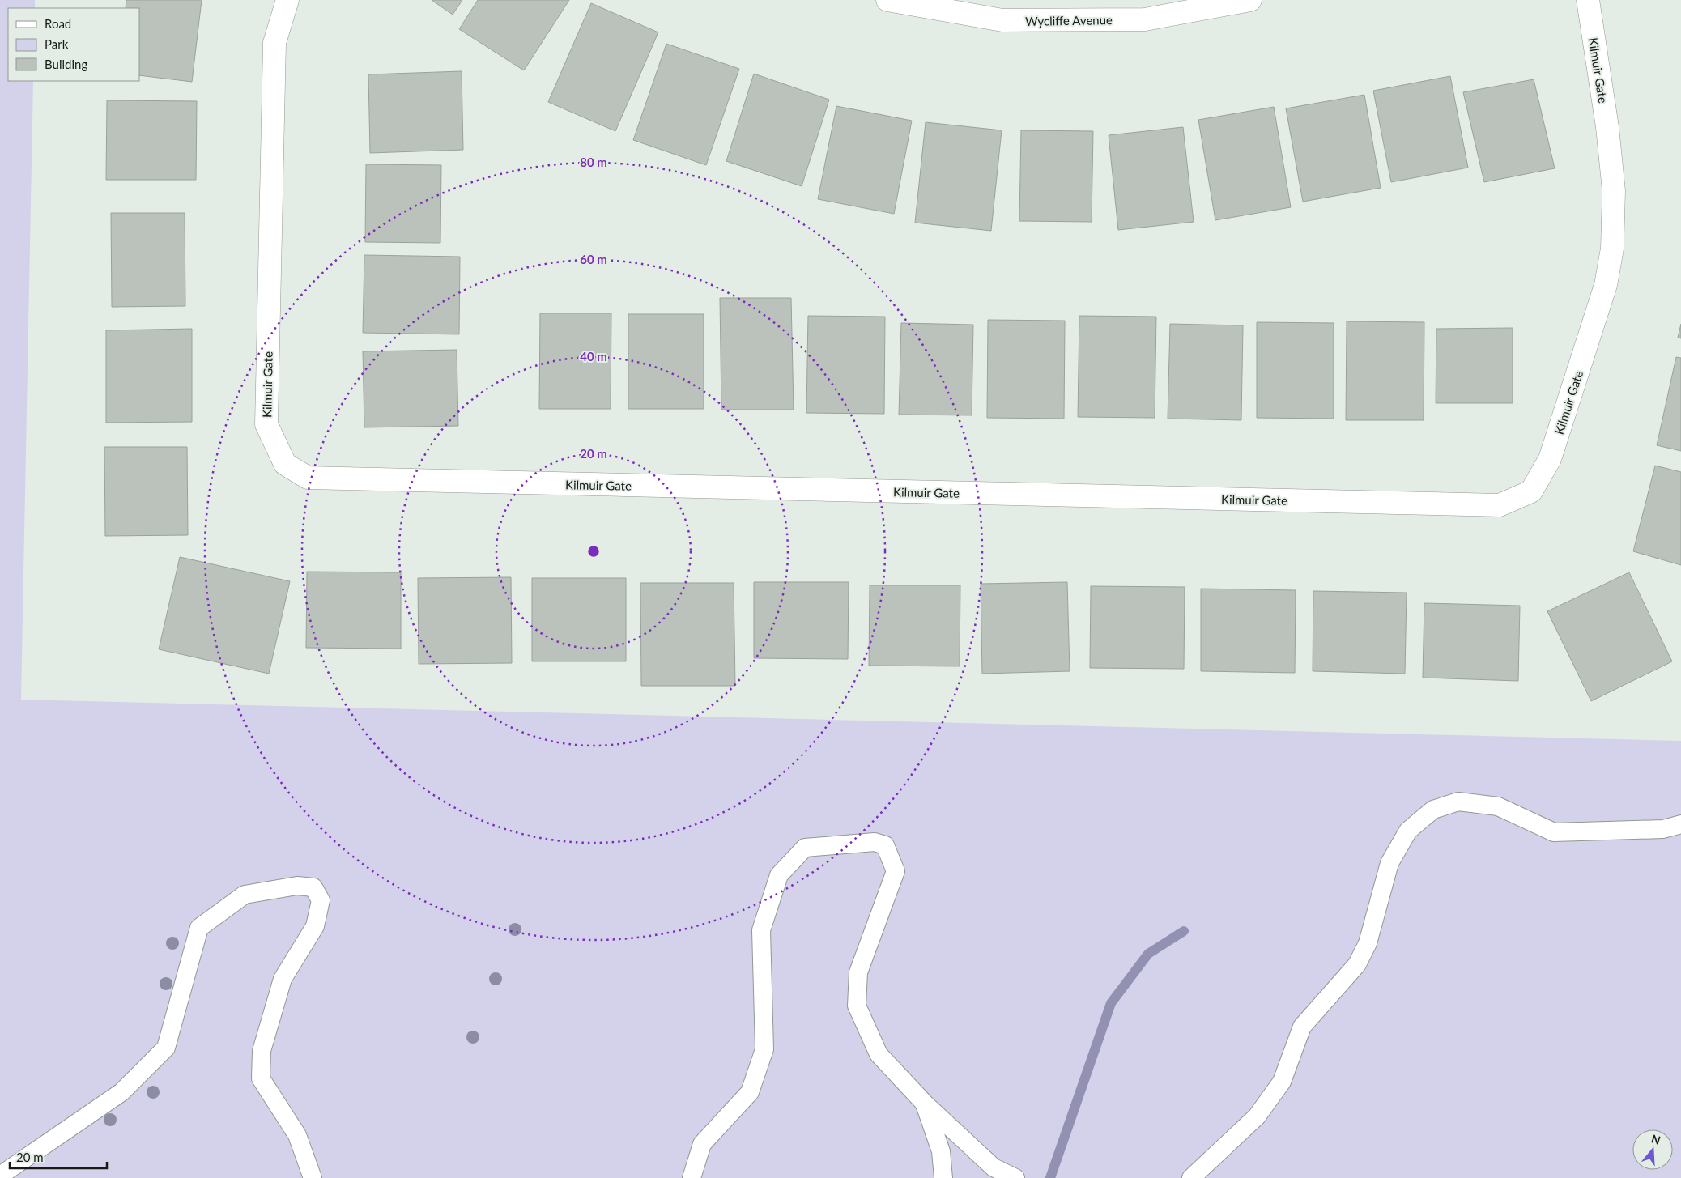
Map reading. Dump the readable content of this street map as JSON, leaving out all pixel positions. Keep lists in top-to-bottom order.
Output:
{
  "streets": {
    "street": ["Wycliffe Avenue", "Kilmuir Gate"]
  },
  "legend": ["Road", "Park", "Building"],
  "scale_bar": "20 m",
  "north": "top",
  "rings": [
    "80 m",
    "60 m",
    "40 m",
    "20 m"
  ]
}
